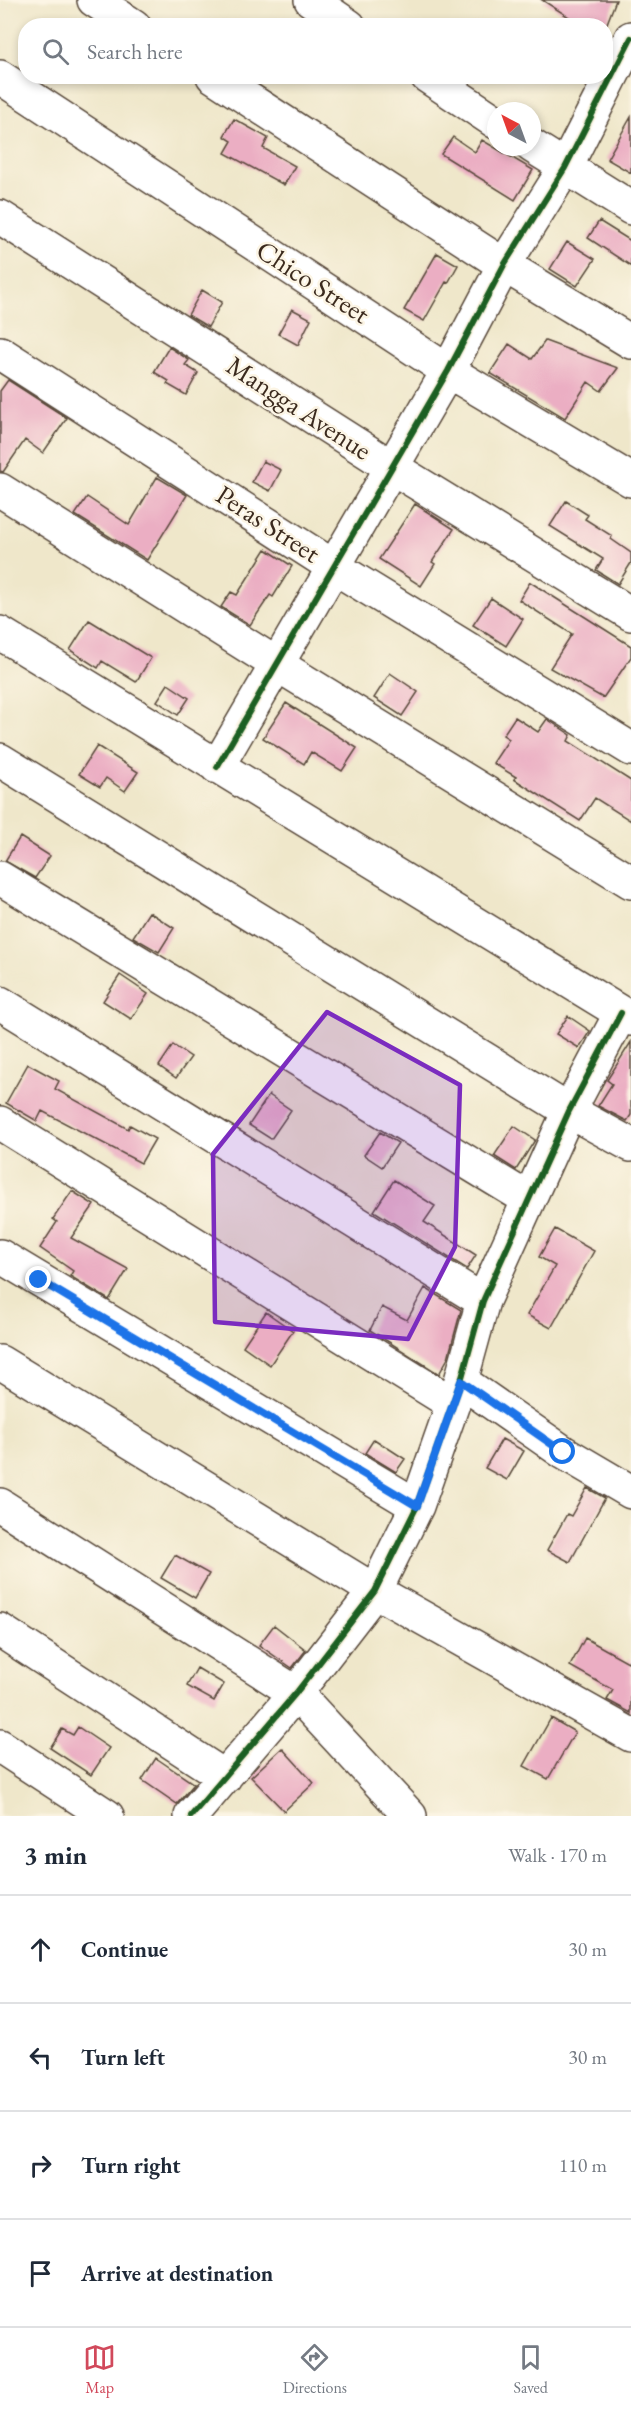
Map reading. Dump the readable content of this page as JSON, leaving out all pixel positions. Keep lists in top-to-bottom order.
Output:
{
  "streets": {
    "street": ["Chico Street", "Mangga Avenue", "Peras Street"]
  },
  "north": "top left",
  "page": {
    "search": "Search here",
    "heading": ["3 min", "Walk · 170 m"],
    "list": [
      ["Continue", "30 m"],
      ["Turn left", "30 m"],
      ["Turn right", "110 m"],
      "Arrive at destination"
    ],
    "nav": ["Map", "Directions", "Saved"]
  }
}
